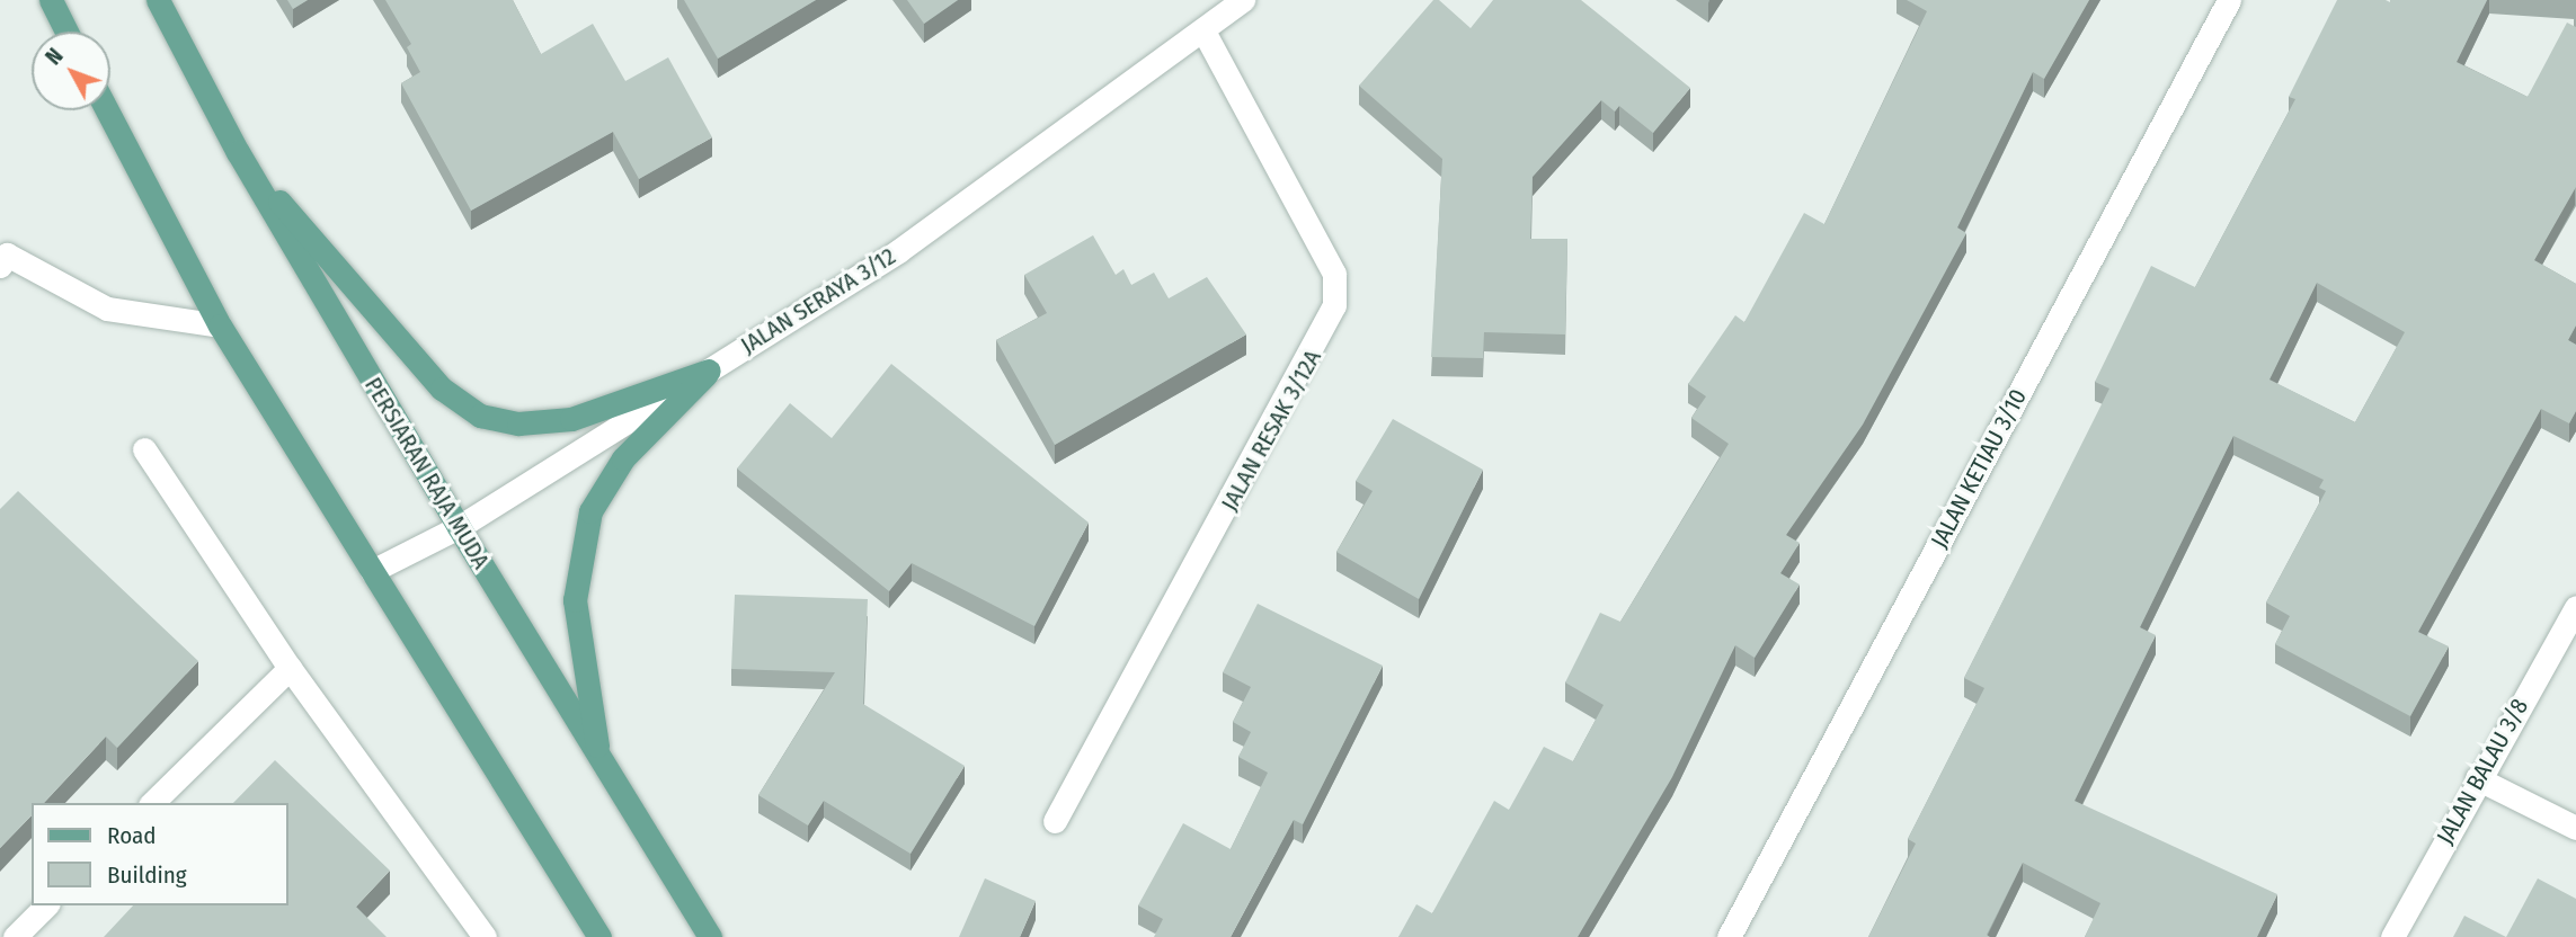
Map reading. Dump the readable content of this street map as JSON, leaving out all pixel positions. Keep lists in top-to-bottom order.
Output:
{
  "streets": {
    "main road": ["PERSIARAN RAJA MUDA"],
    "street": [
      "JALAN SERAYA 3/12",
      "JALAN RESAK 3/12A",
      "JALAN KETIAU 3/10",
      "JALAN BALAU 3/8"
    ]
  },
  "crossings": [
    ["JALAN SERAYA 3/12", "JALAN RESAK 3/12A"],
    ["JALAN SERAYA 3/12", "PERSIARAN RAJA MUDA"]
  ],
  "legend": ["Road", "Building"],
  "north": "top left"
}
